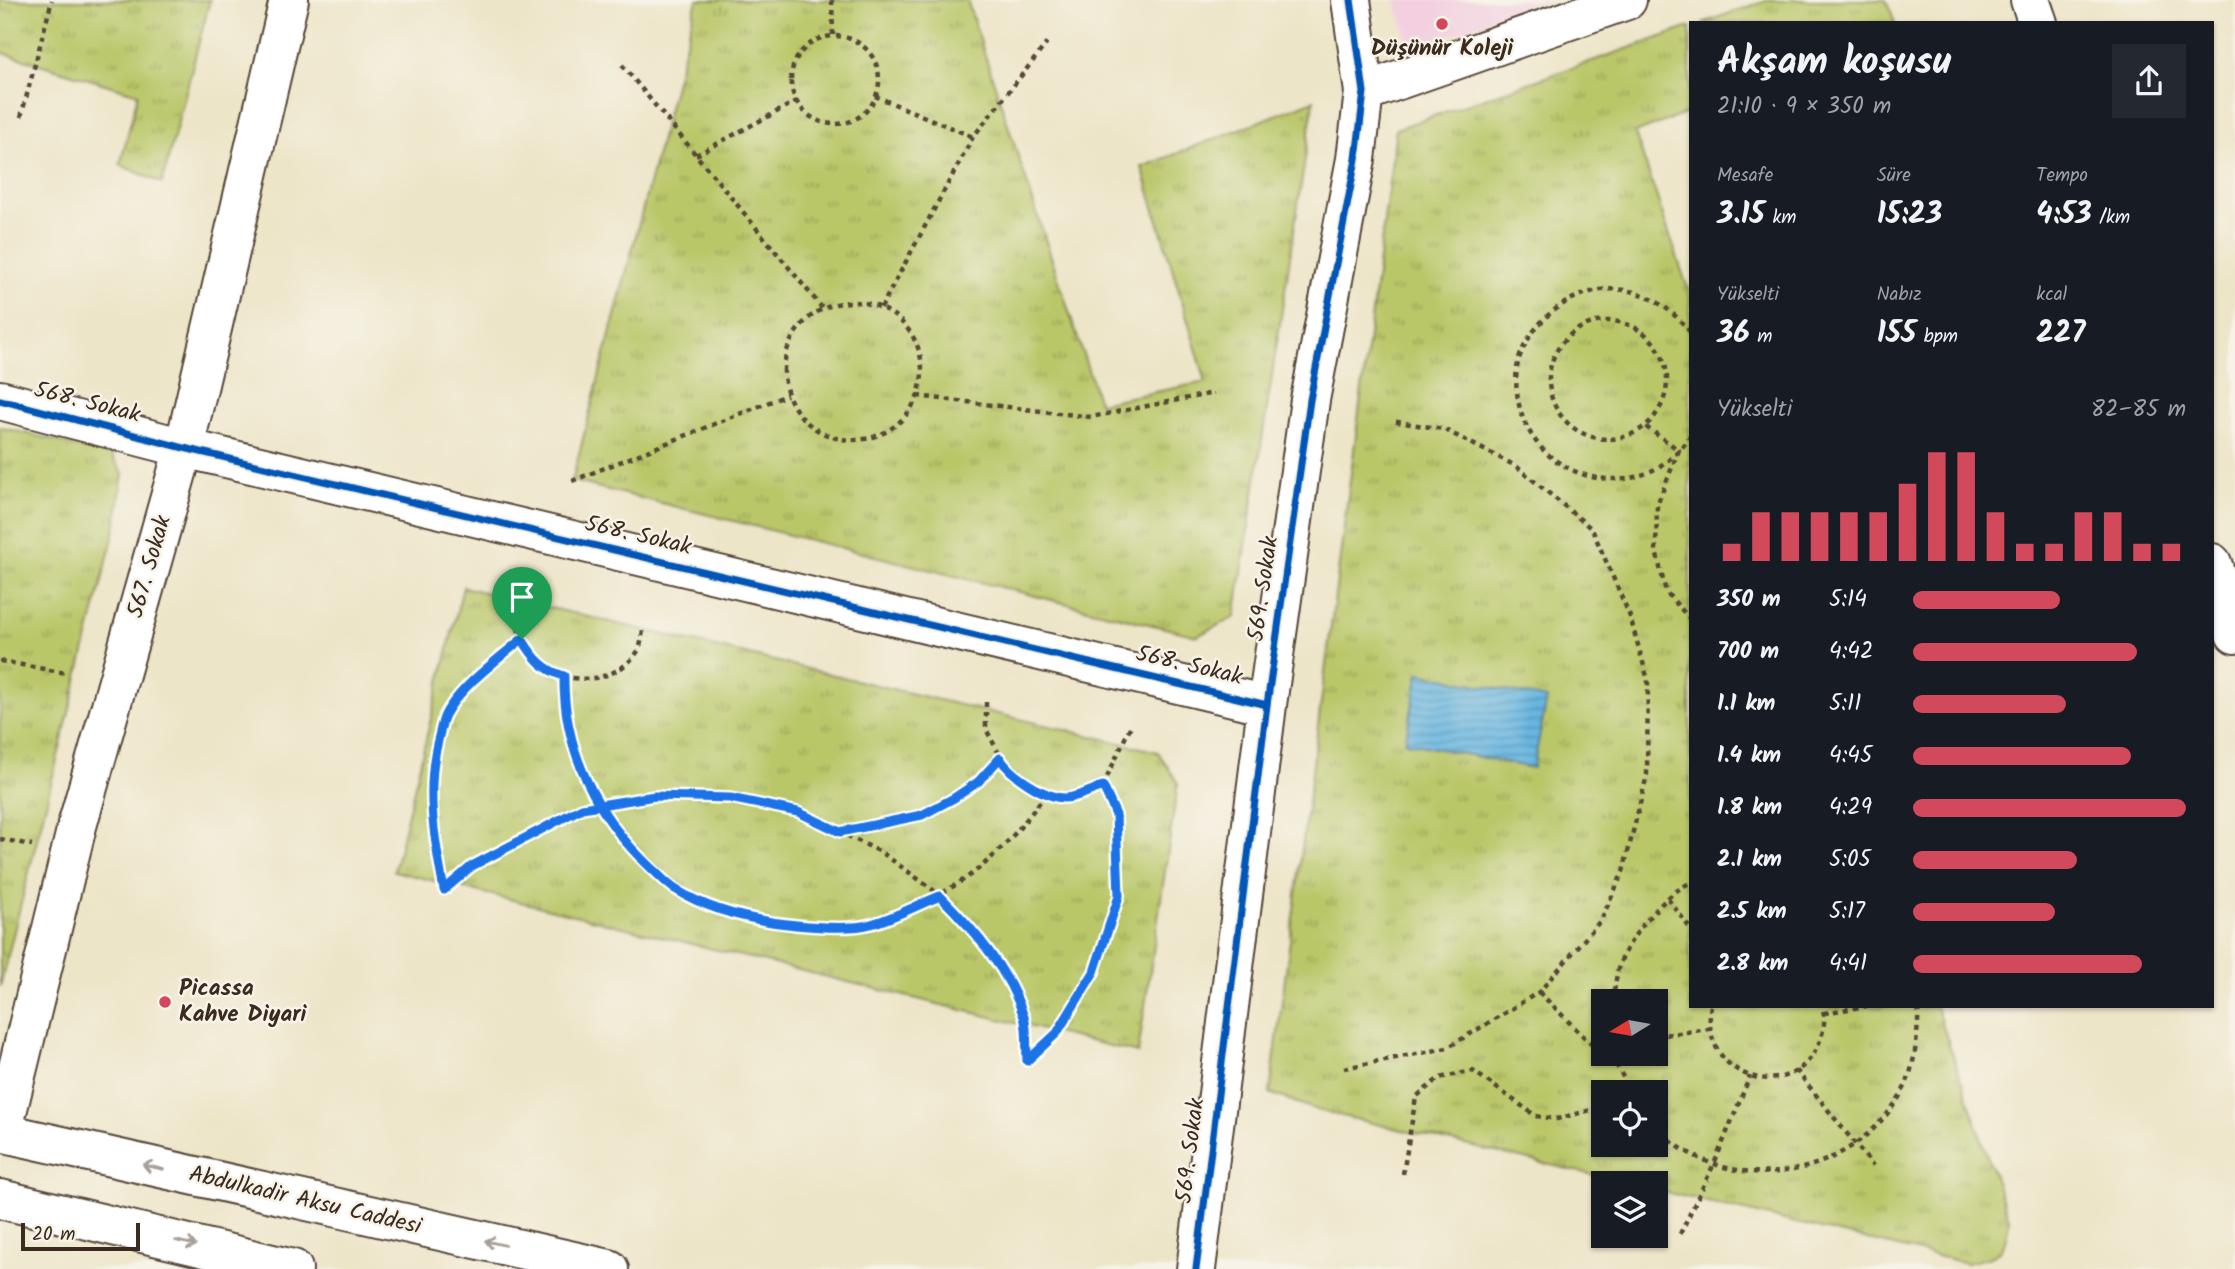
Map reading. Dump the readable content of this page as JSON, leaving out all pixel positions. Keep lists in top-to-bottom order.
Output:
{
  "streets": {
    "street": [
      "568. Sokak",
      "567. Sokak",
      "569. Sokak",
      "Abdulkadir Aksu Caddesi"
    ]
  },
  "crossings": [
    ["568. Sokak", "567. Sokak"],
    ["568. Sokak", "569. Sokak"],
    ["567. Sokak", "Abdulkadir Aksu Caddesi"]
  ],
  "places": ["Düşünür Koleji", "Picassa Kahve Diyari"],
  "scale_bar": "20 m",
  "north": "left",
  "page": {
    "heading": ["Akşam koşusu", "21:10 · 9 × 350 m"],
    "stats": [
      ["Mesafe", "3.15 km"],
      ["Süre", "15:23"],
      ["Tempo", "4:53 /km"],
      ["Yükselti", "36 m"],
      ["Nabız", "155 bpm"],
      ["kcal", "227"]
    ],
    "chart": ["Yükselti", "82–85 m"],
    "list": [
      {
        "name": "350 m",
        "note": "5:14"
      },
      {
        "name": "700 m",
        "note": "4:42"
      },
      {
        "name": "1.1 km",
        "note": "5:11"
      },
      {
        "name": "1.4 km",
        "note": "4:45"
      },
      {
        "name": "1.8 km",
        "note": "4:29"
      },
      {
        "name": "2.1 km",
        "note": "5:05"
      },
      {
        "name": "2.5 km",
        "note": "5:17"
      },
      {
        "name": "2.8 km",
        "note": "4:41"
      }
    ],
    "scale": "20 m"
  }
}
